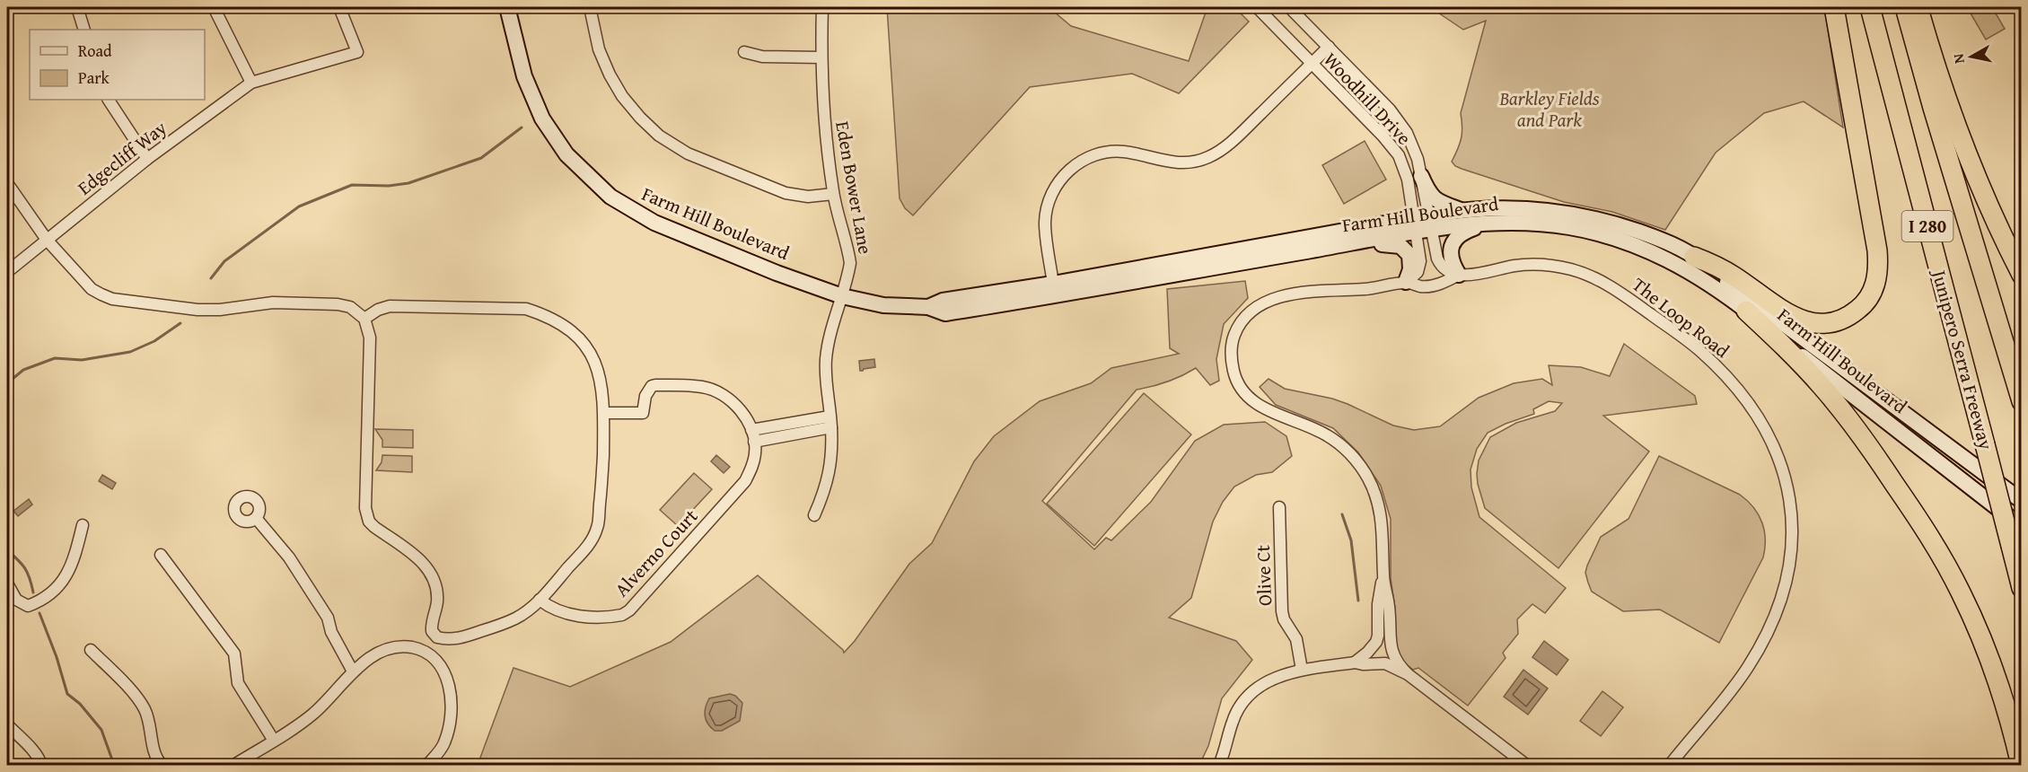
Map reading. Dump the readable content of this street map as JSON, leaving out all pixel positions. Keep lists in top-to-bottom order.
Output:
{
  "streets": {
    "highway": ["I 280", "Junipero Serra Freeway"],
    "main road": ["Farm Hill Boulevard"],
    "street": [
      "Woodhill Drive",
      "Edgecliff Way",
      "Eden Bower Lane",
      "The Loop Road",
      "Alverno Court",
      "Olive Ct"
    ]
  },
  "crossings": [
    ["Woodhill Drive", "Farm Hill Boulevard"],
    ["Woodhill Drive", "The Loop Road"],
    ["Eden Bower Lane", "Farm Hill Boulevard"]
  ],
  "parks": ["Barkley Fields and Park"],
  "legend": ["Road", "Park"],
  "north": "left"
}
